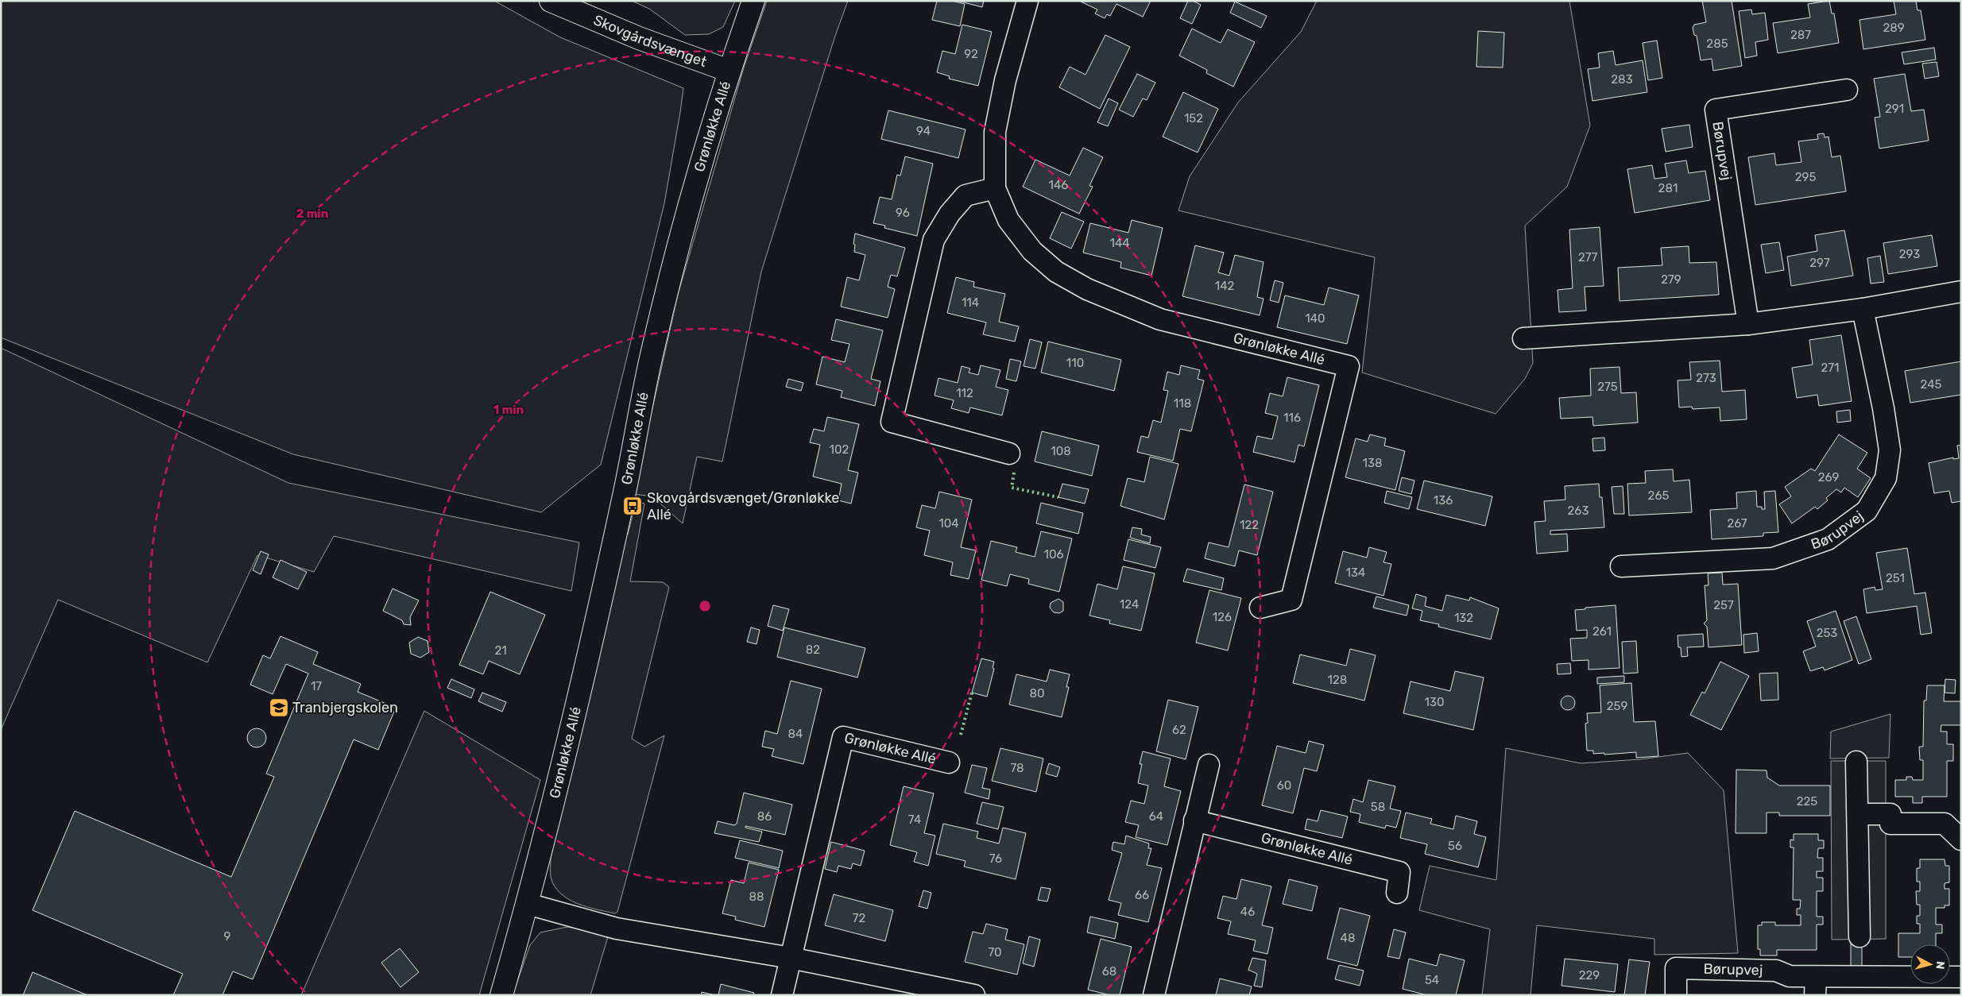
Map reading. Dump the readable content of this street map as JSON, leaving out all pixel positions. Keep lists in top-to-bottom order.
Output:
{
  "streets": {
    "street": ["Skovgårdsvænget", "Grønløkke Allé", "Børupvej"]
  },
  "crossings": [
    ["Skovgårdsvænget", "Grønløkke Allé"]
  ],
  "places": {
    "bus stop": ["Skovgårdsvænget/Grønløkke Allé"],
    "school or university": ["Tranbjergskolen"]
  },
  "house_numbers": [
    "289",
    "287",
    "285",
    "92",
    "283",
    "291",
    "152",
    "94",
    "295",
    "146",
    "281",
    "96",
    "144",
    "293",
    "277",
    "297",
    "279",
    "142",
    "114",
    "140",
    "110",
    "271",
    "273",
    "245",
    "275",
    "112",
    "118",
    "116",
    "102",
    "108",
    "138",
    "269",
    "265",
    "136",
    "263",
    "104",
    "267",
    "122",
    "106",
    "134",
    "251",
    "124",
    "257",
    "126",
    "132",
    "261",
    "253",
    "82",
    "21",
    "128",
    "17",
    "80",
    "130",
    "259",
    "62",
    "84",
    "78",
    "60",
    "225",
    "58",
    "86",
    "64",
    "74",
    "56",
    "76",
    "66",
    "88",
    "46",
    "72",
    "9",
    "48",
    "70",
    "68",
    "229",
    "54"
  ],
  "north": "right",
  "rings": ["2 min", "1 min"]
}
